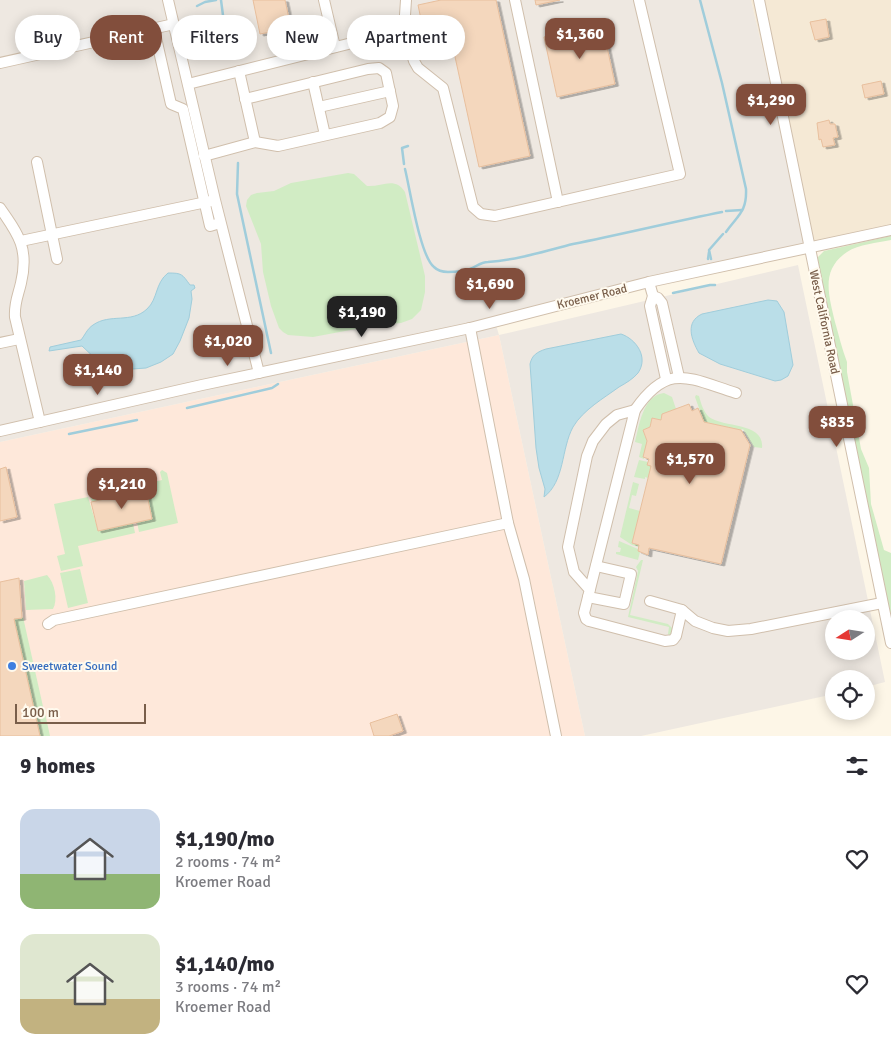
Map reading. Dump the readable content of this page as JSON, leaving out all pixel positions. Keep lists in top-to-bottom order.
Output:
{
  "streets": {
    "street": ["Kroemer Road", "West California Road"]
  },
  "crossings": [
    ["Kroemer Road", "West California Road"]
  ],
  "places": ["Sweetwater Sound"],
  "scale_bar": "100 m",
  "north": "left",
  "page": {
    "chip": [
      "Buy",
      "Rent",
      "Filters",
      "New",
      "Apartment"
    ],
    "price": [
      "$1,360",
      "$1,290",
      "$1,690",
      "$1,190",
      "$1,020",
      "$1,140",
      "$835",
      "$1,570",
      "$1,210"
    ],
    "scale": "100 m",
    "heading": "9 homes",
    "list": [
      {
        "name": "$1,190/mo",
        "note": "2 rooms · 74 m² · Kroemer Road"
      },
      {
        "name": "$1,140/mo",
        "note": "3 rooms · 74 m² · Kroemer Road"
      }
    ]
  }
}
